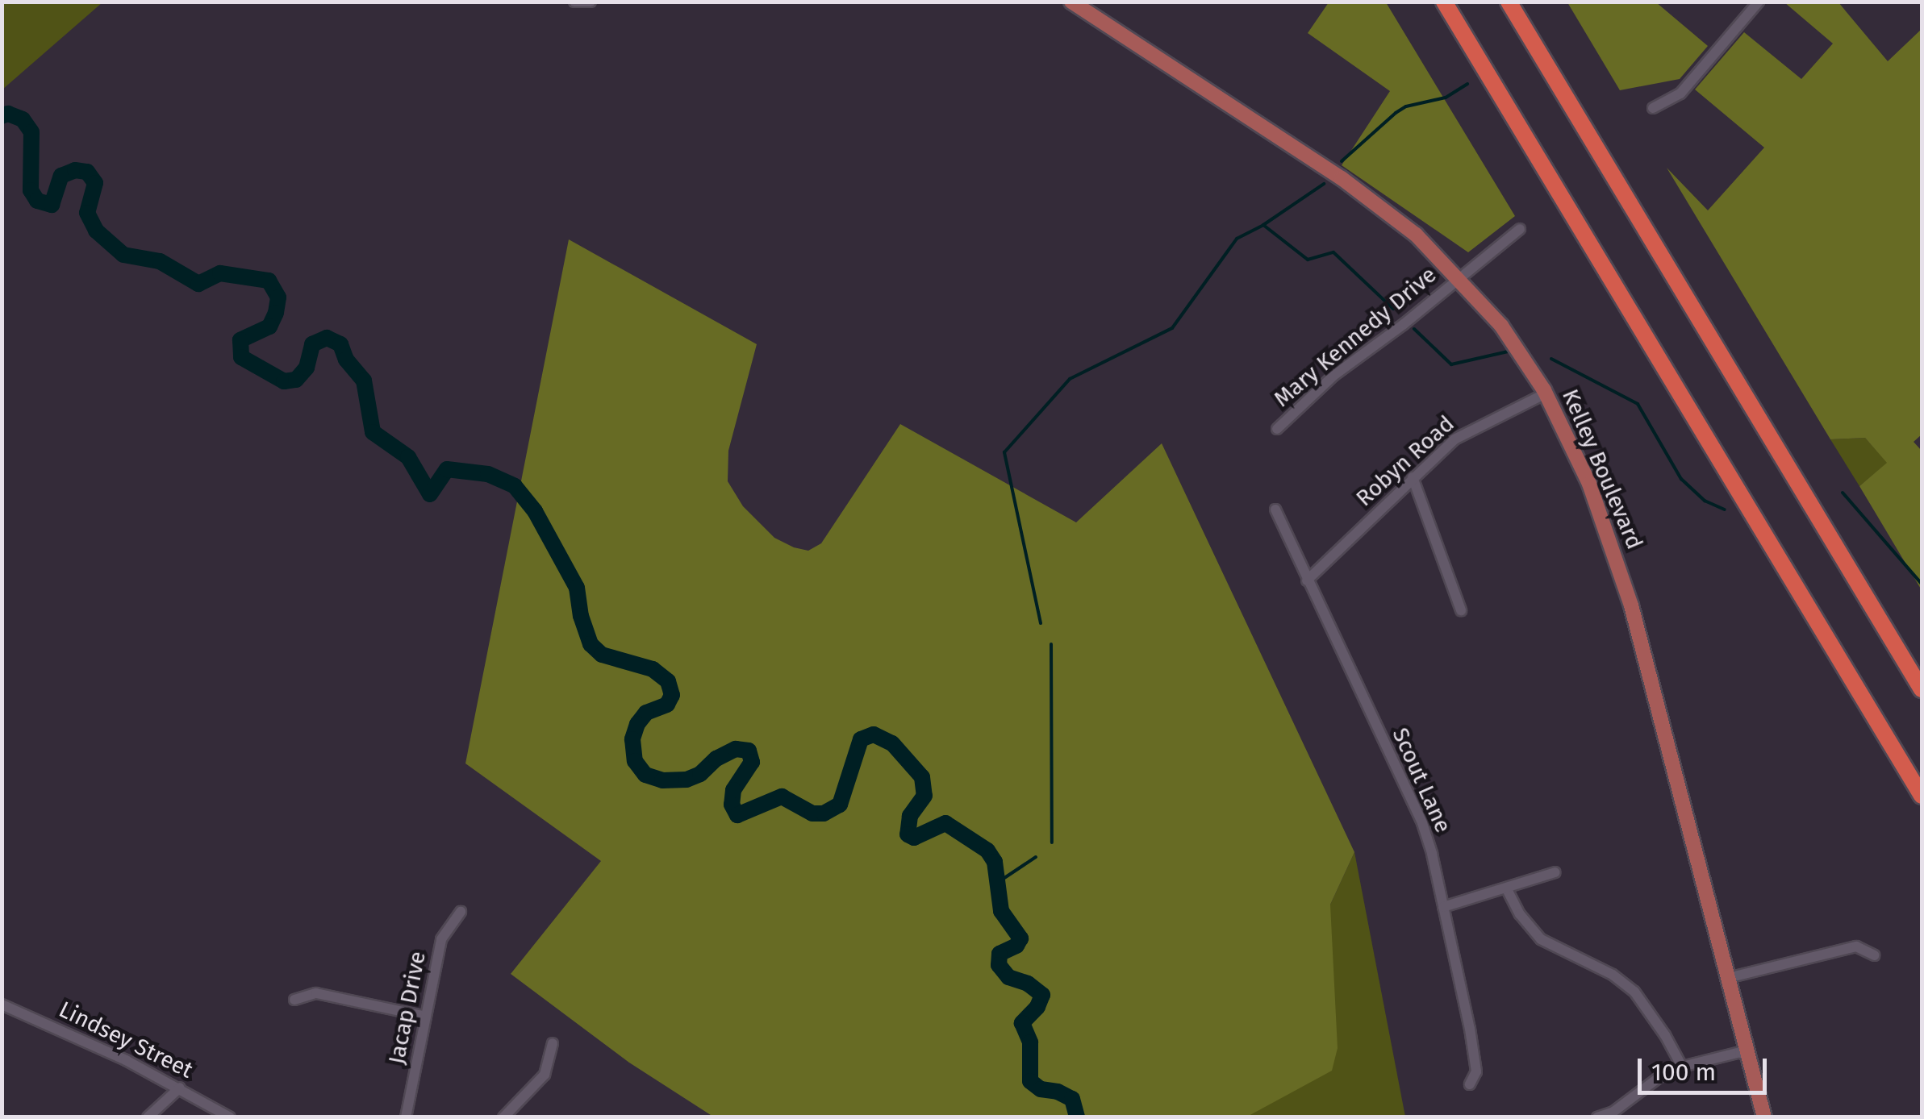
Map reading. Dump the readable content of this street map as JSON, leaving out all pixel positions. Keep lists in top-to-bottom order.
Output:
{
  "streets": {
    "main road": ["Kelley Boulevard"],
    "street": [
      "Mary Kennedy Drive",
      "Robyn Road",
      "Scout Lane",
      "Jacap Drive",
      "Lindsey Street"
    ]
  },
  "crossings": [
    ["Mary Kennedy Drive", "Kelley Boulevard"],
    ["Robyn Road", "Kelley Boulevard"],
    ["Robyn Road", "Scout Lane"]
  ],
  "scale_bar": "100 m"
}
